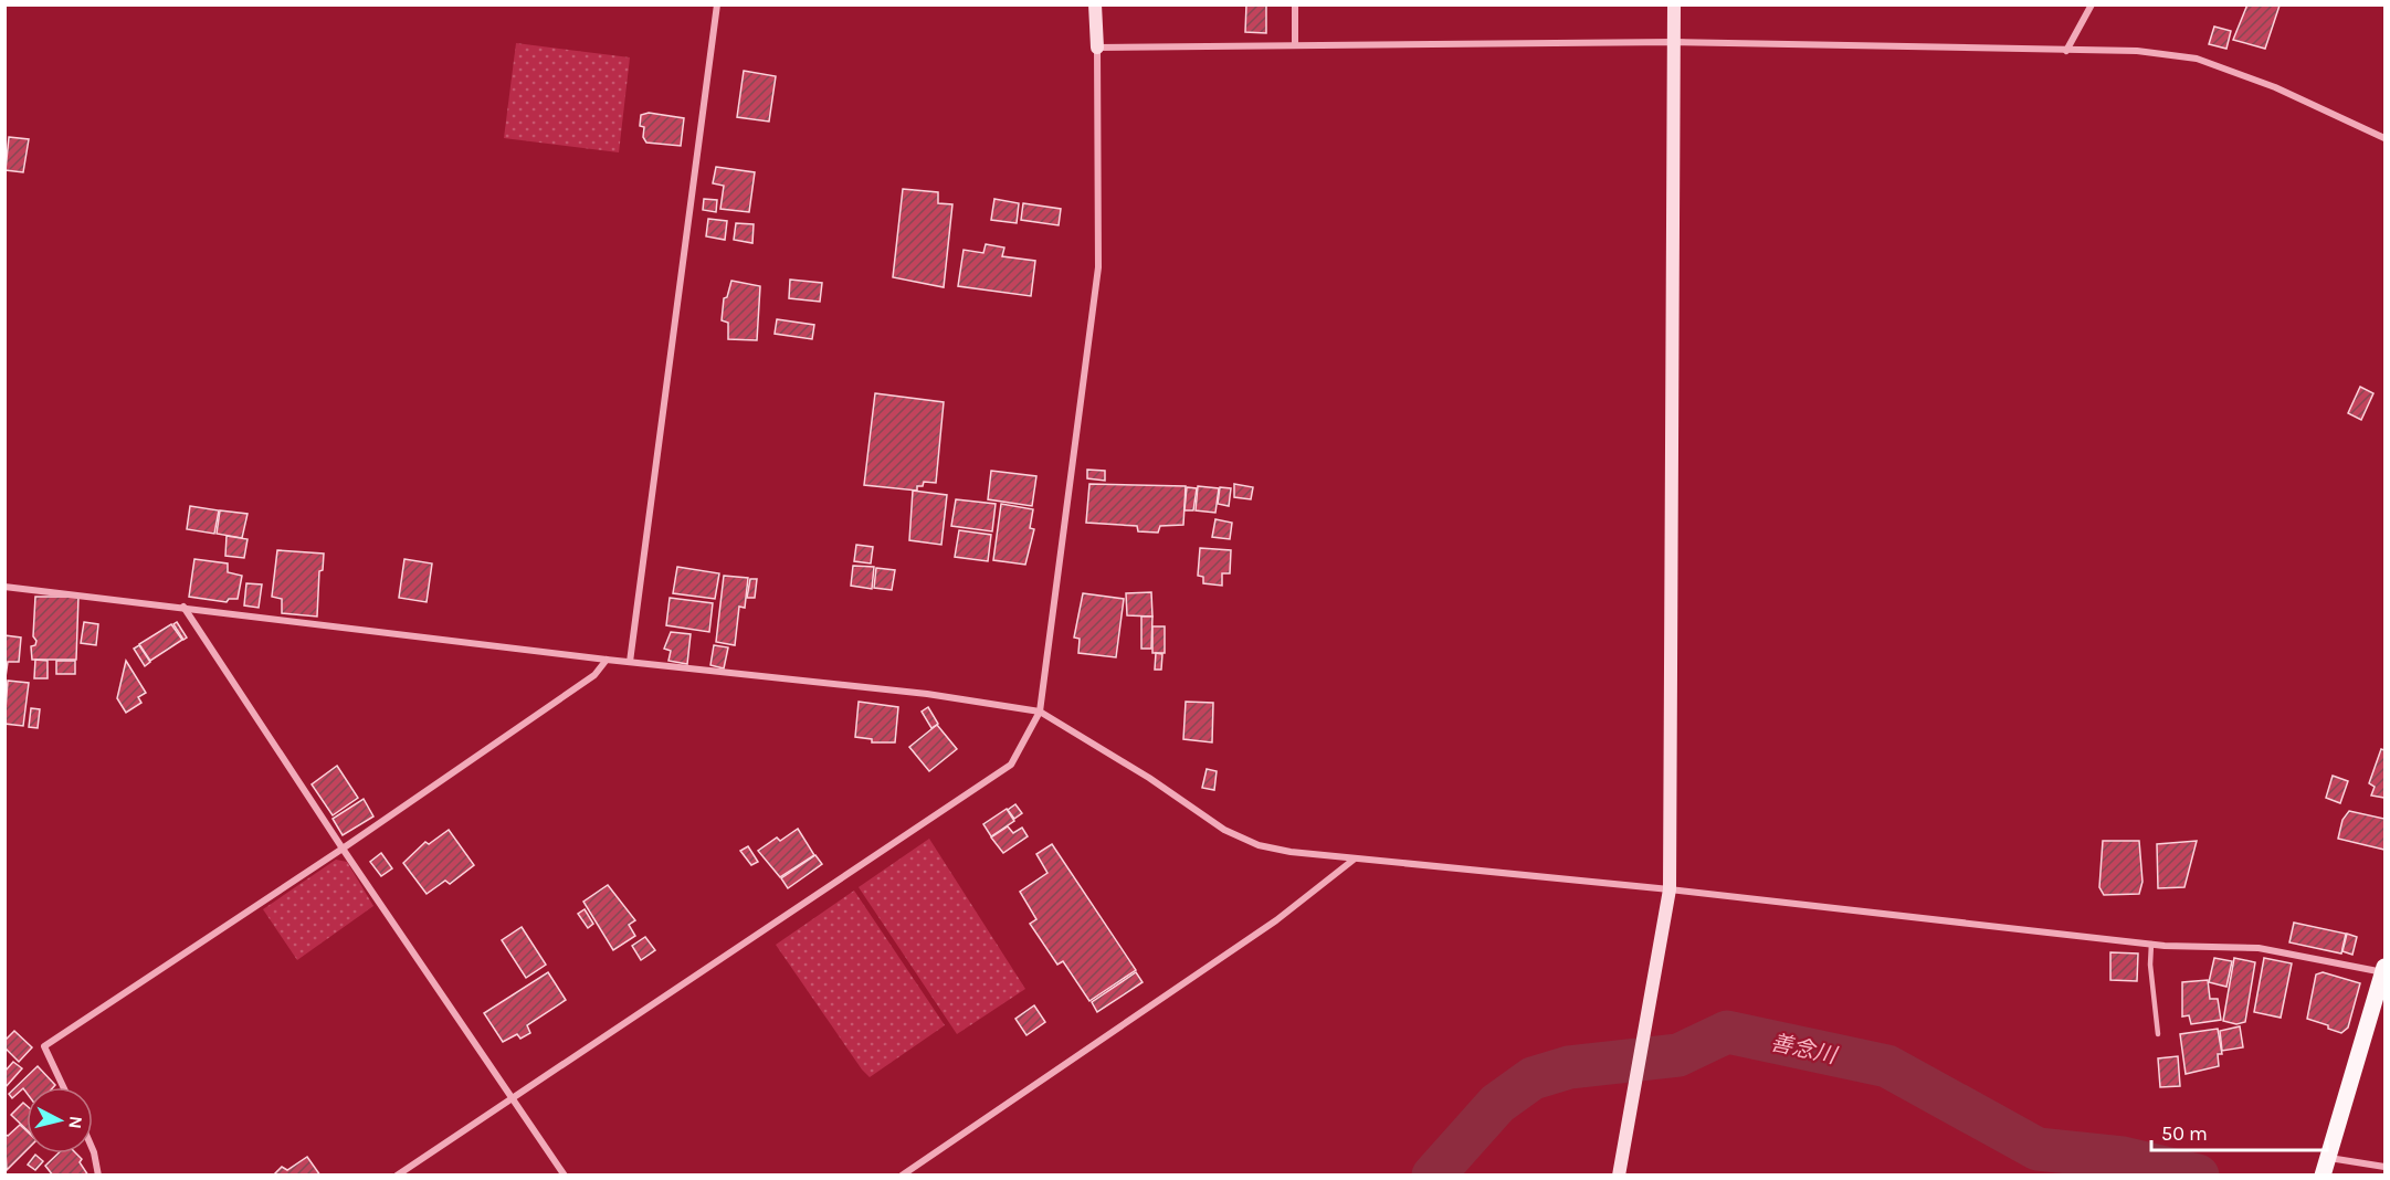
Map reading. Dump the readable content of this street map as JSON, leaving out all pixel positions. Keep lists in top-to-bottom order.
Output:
{
  "water": ["善念川"],
  "scale_bar": "50 m",
  "north": "right"
}
